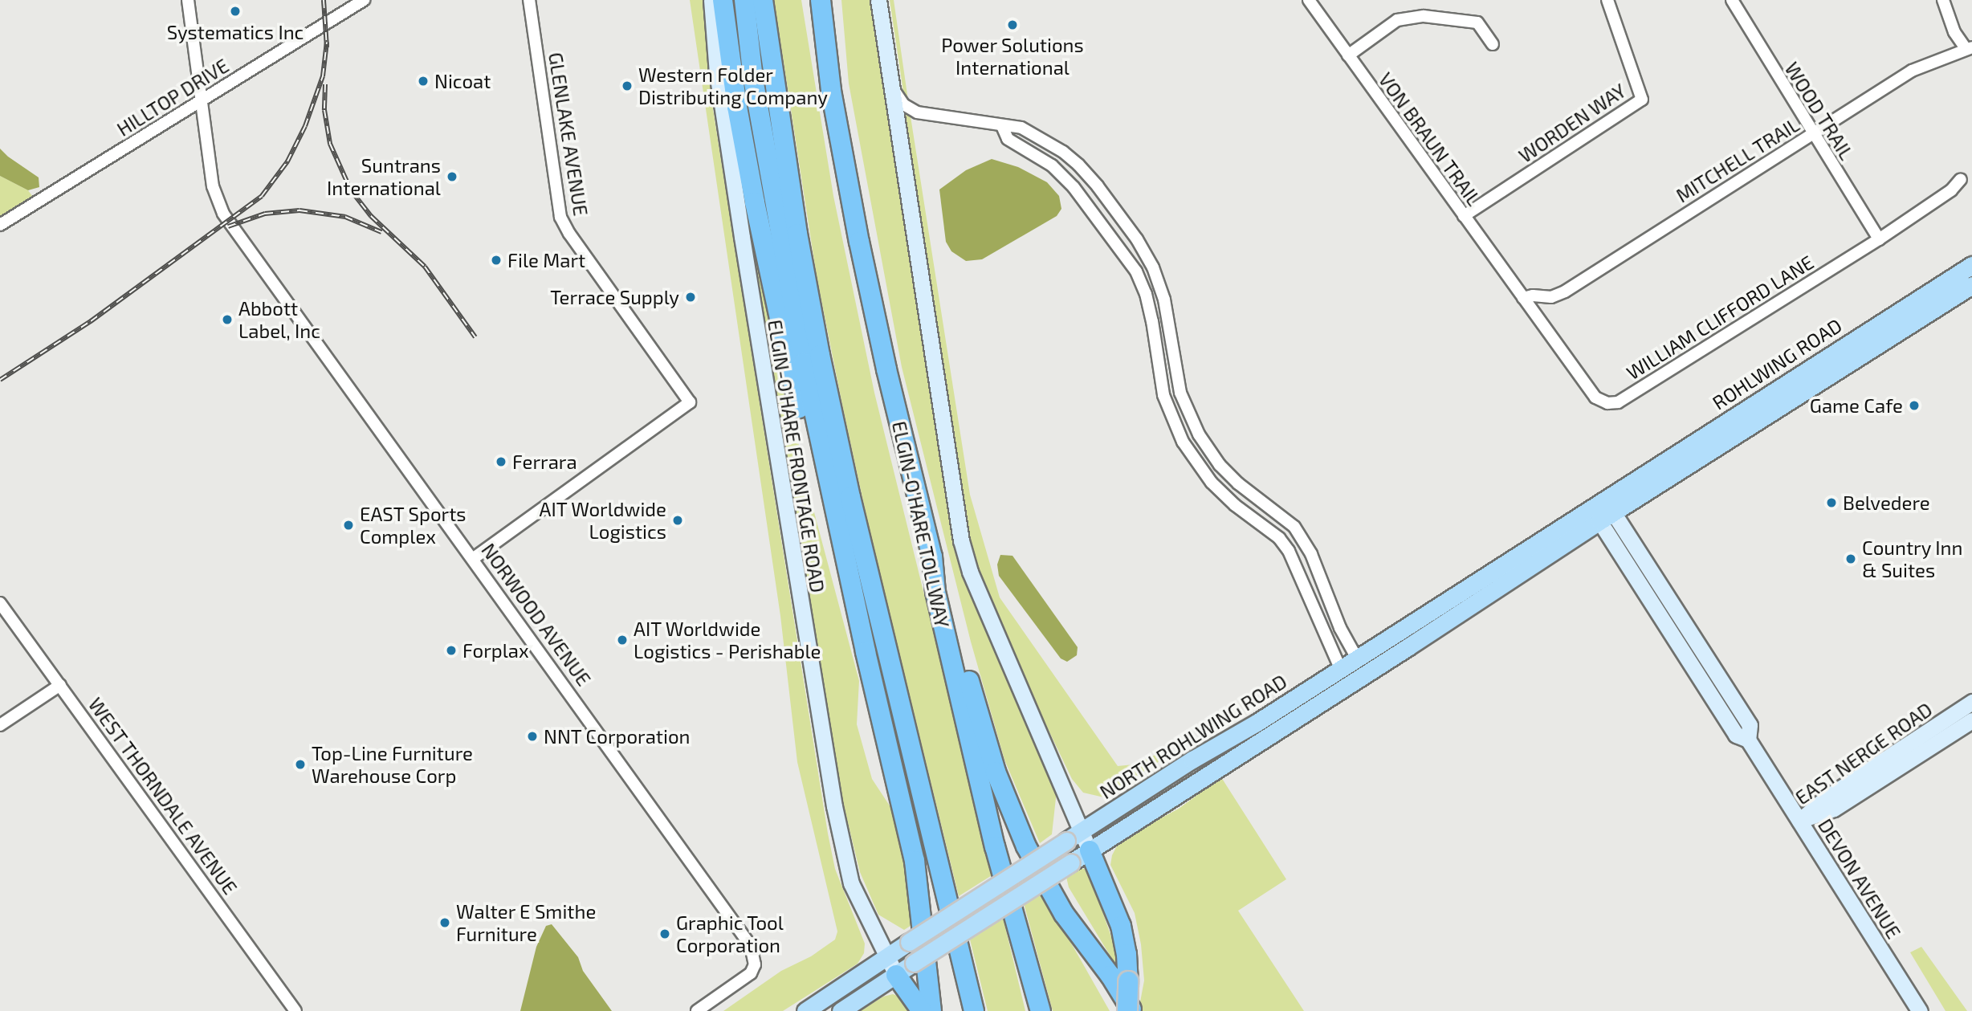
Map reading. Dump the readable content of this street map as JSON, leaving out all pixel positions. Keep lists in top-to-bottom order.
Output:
{
  "streets": {
    "highway": ["ELGIN-O'HARE TOLLWAY"],
    "main road": [
      "ROHLWING ROAD",
      "ELGIN-O'HARE FRONTAGE ROAD",
      "NORTH ROHLWING ROAD",
      "EAST NERGE ROAD",
      "DEVON AVENUE"
    ],
    "street": [
      "HILLTOP DRIVE",
      "WOOD TRAIL",
      "WORDEN WAY",
      "GLENLAKE AVENUE",
      "VON BRAUN TRAIL",
      "MITCHELL TRAIL",
      "WILLIAM CLIFFORD LANE",
      "NORWOOD AVENUE",
      "WEST THORNDALE AVENUE"
    ]
  },
  "crossings": [
    ["HILLTOP DRIVE", "NORWOOD AVENUE"],
    ["WOOD TRAIL", "MITCHELL TRAIL"],
    ["WOOD TRAIL", "WILLIAM CLIFFORD LANE"],
    ["WORDEN WAY", "VON BRAUN TRAIL"],
    ["GLENLAKE AVENUE", "NORWOOD AVENUE"],
    ["VON BRAUN TRAIL", "MITCHELL TRAIL"],
    ["VON BRAUN TRAIL", "WILLIAM CLIFFORD LANE"],
    ["MITCHELL TRAIL", "WILLIAM CLIFFORD LANE"],
    ["ROHLWING ROAD", "NORTH ROHLWING ROAD"],
    ["ROHLWING ROAD", "DEVON AVENUE"],
    ["ELGIN-O'HARE FRONTAGE ROAD", "NORTH ROHLWING ROAD"],
    ["NORTH ROHLWING ROAD", "DEVON AVENUE"],
    ["EAST NERGE ROAD", "DEVON AVENUE"]
  ],
  "places": [
    "Systematics Inc",
    "Power Solutions International",
    "Nicoat",
    "Western Folder Distributing Company",
    "Suntrans International",
    "File Mart",
    "Terrace Supply",
    "Abbott Label, Inc",
    "Game Cafe",
    "Ferrara",
    "Belvedere",
    "AIT Worldwide Logistics",
    "EAST Sports Complex",
    "Country Inn & Suites",
    "AIT Worldwide Logistics - Perishable",
    "Forplax",
    "NNT Corporation",
    "Top-Line Furniture Warehouse Corp",
    "Walter E Smithe Furniture",
    "Graphic Tool Corporation"
  ]
}
